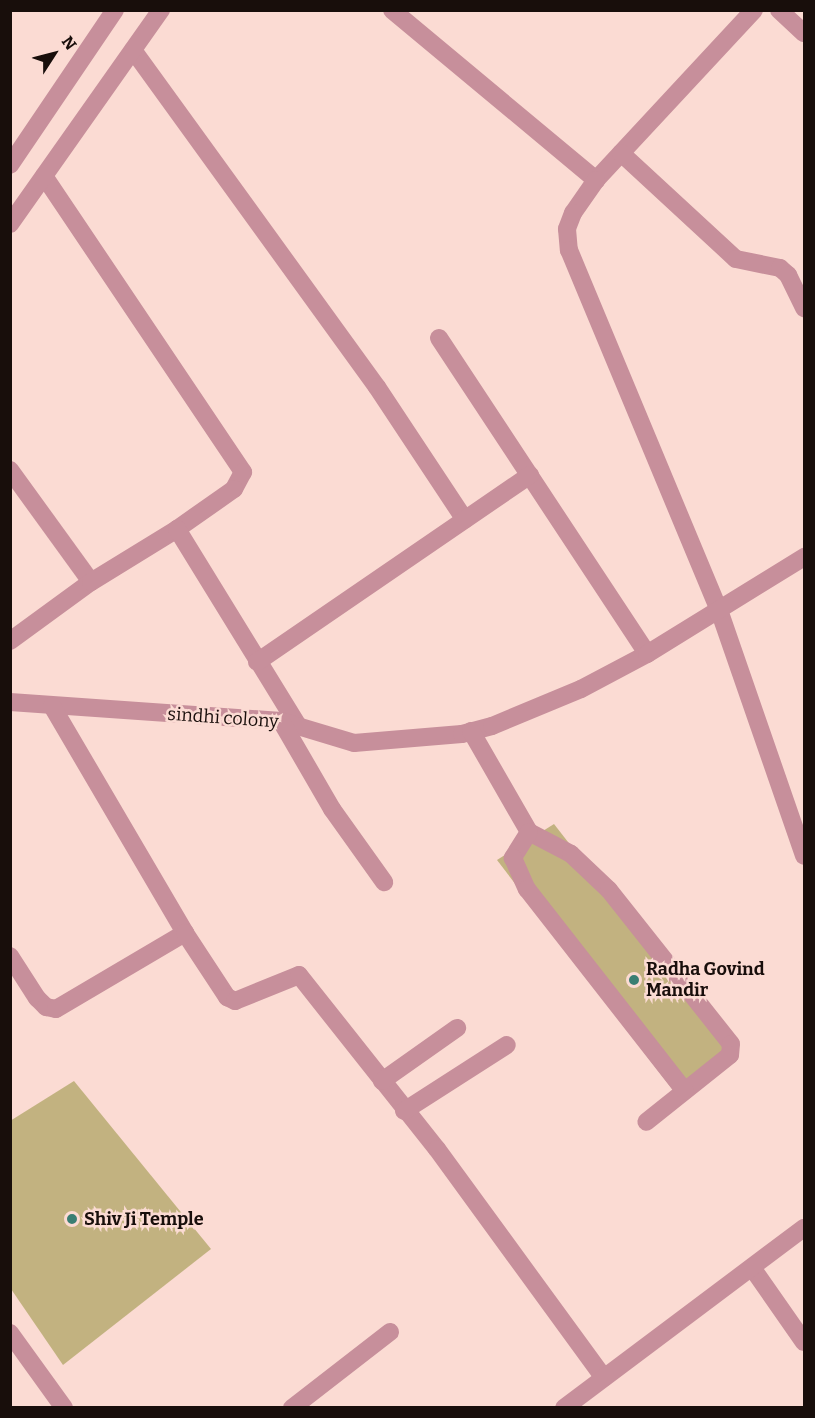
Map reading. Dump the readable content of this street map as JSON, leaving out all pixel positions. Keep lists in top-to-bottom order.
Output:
{
  "streets": {
    "street": ["sindhi colony"]
  },
  "places": ["Radha Govind Mandir", "Shiv Ji Temple"],
  "north": "top right"
}
